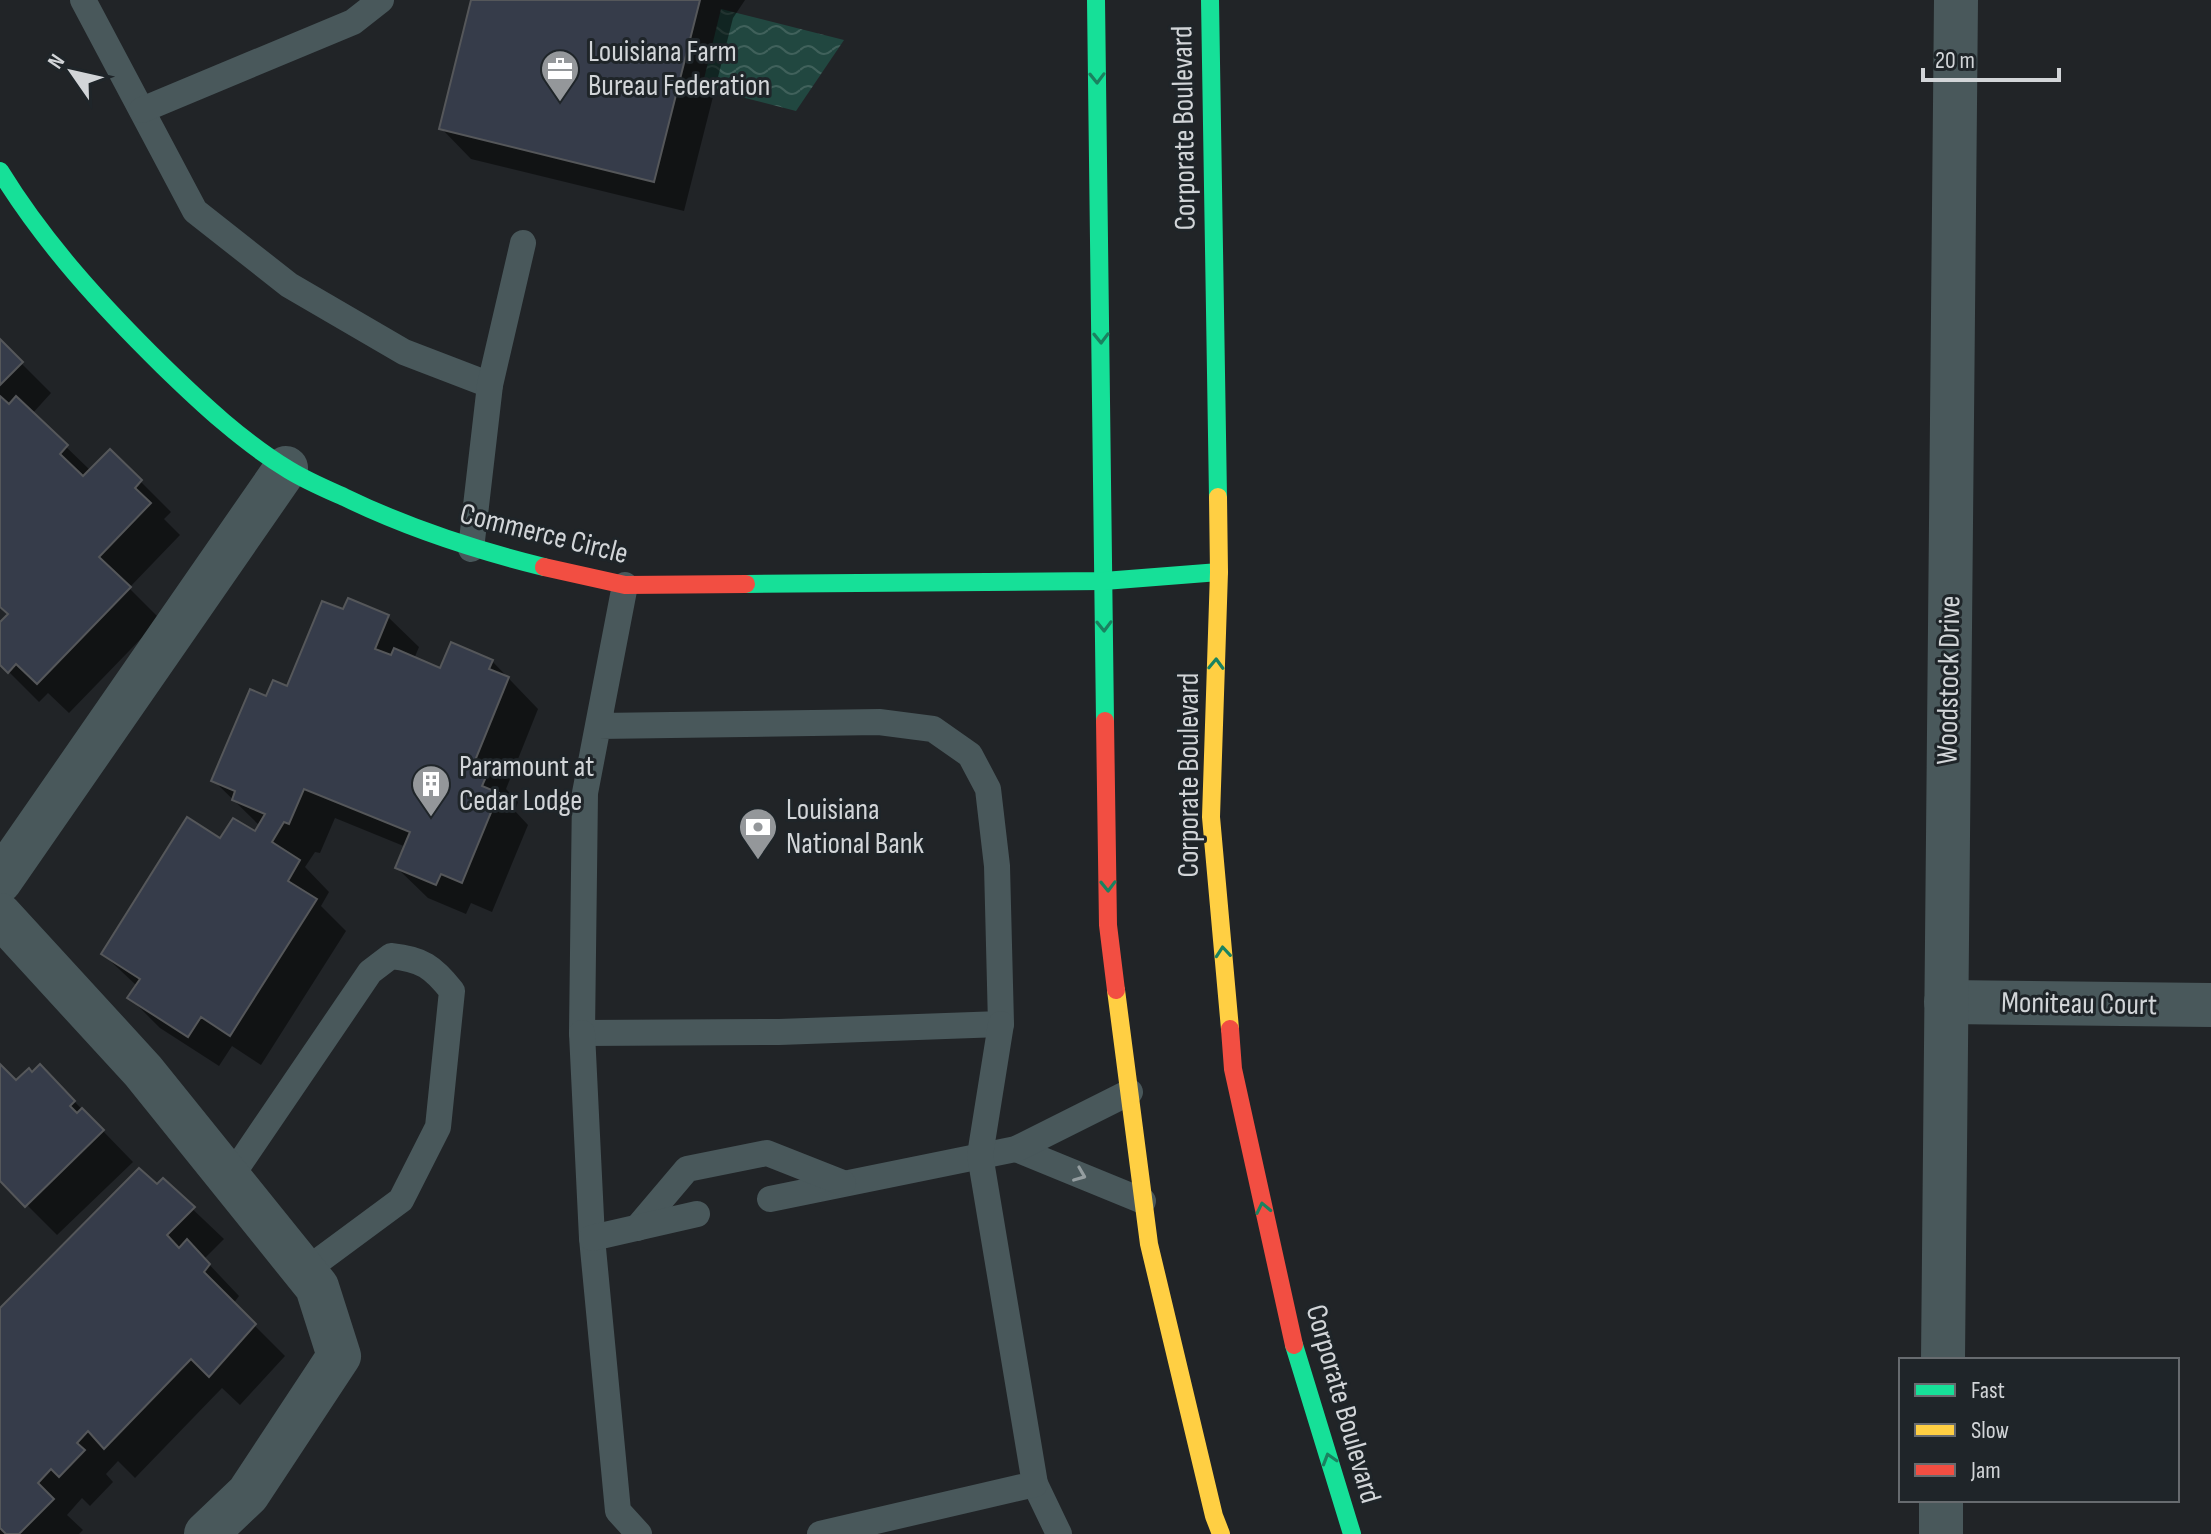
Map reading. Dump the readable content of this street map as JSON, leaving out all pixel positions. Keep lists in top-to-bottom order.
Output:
{
  "streets": {
    "street": [
      "Corporate Boulevard",
      "Commerce Circle",
      "Woodstock Drive",
      "Moniteau Court"
    ]
  },
  "crossings": [
    ["Corporate Boulevard", "Commerce Circle"],
    ["Woodstock Drive", "Moniteau Court"]
  ],
  "places": {
    "office": ["Louisiana Farm Bureau Federation"],
    "building": ["Paramount at Cedar Lodge"],
    "bank": ["Louisiana National Bank"]
  },
  "legend": ["Fast", "Slow", "Jam"],
  "scale_bar": "20 m",
  "north": "top left"
}
